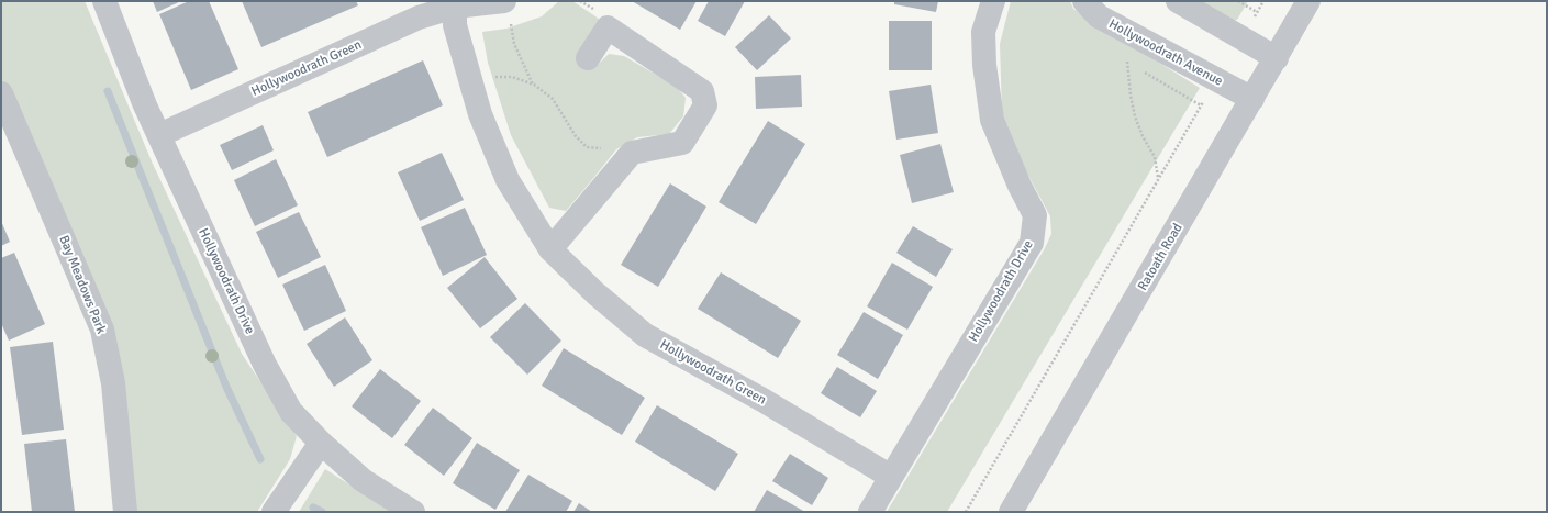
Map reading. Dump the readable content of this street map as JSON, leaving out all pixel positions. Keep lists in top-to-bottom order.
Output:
{
  "streets": {
    "street": [
      "Hollywoodrath Avenue",
      "Hollywoodrath Green",
      "Ratoath Road",
      "Hollywoodrath Drive",
      "Bay Meadows Park"
    ]
  },
  "crossings": [
    ["Hollywoodrath Avenue", "Ratoath Road"],
    ["Hollywoodrath Green", "Hollywoodrath Drive"]
  ]
}
